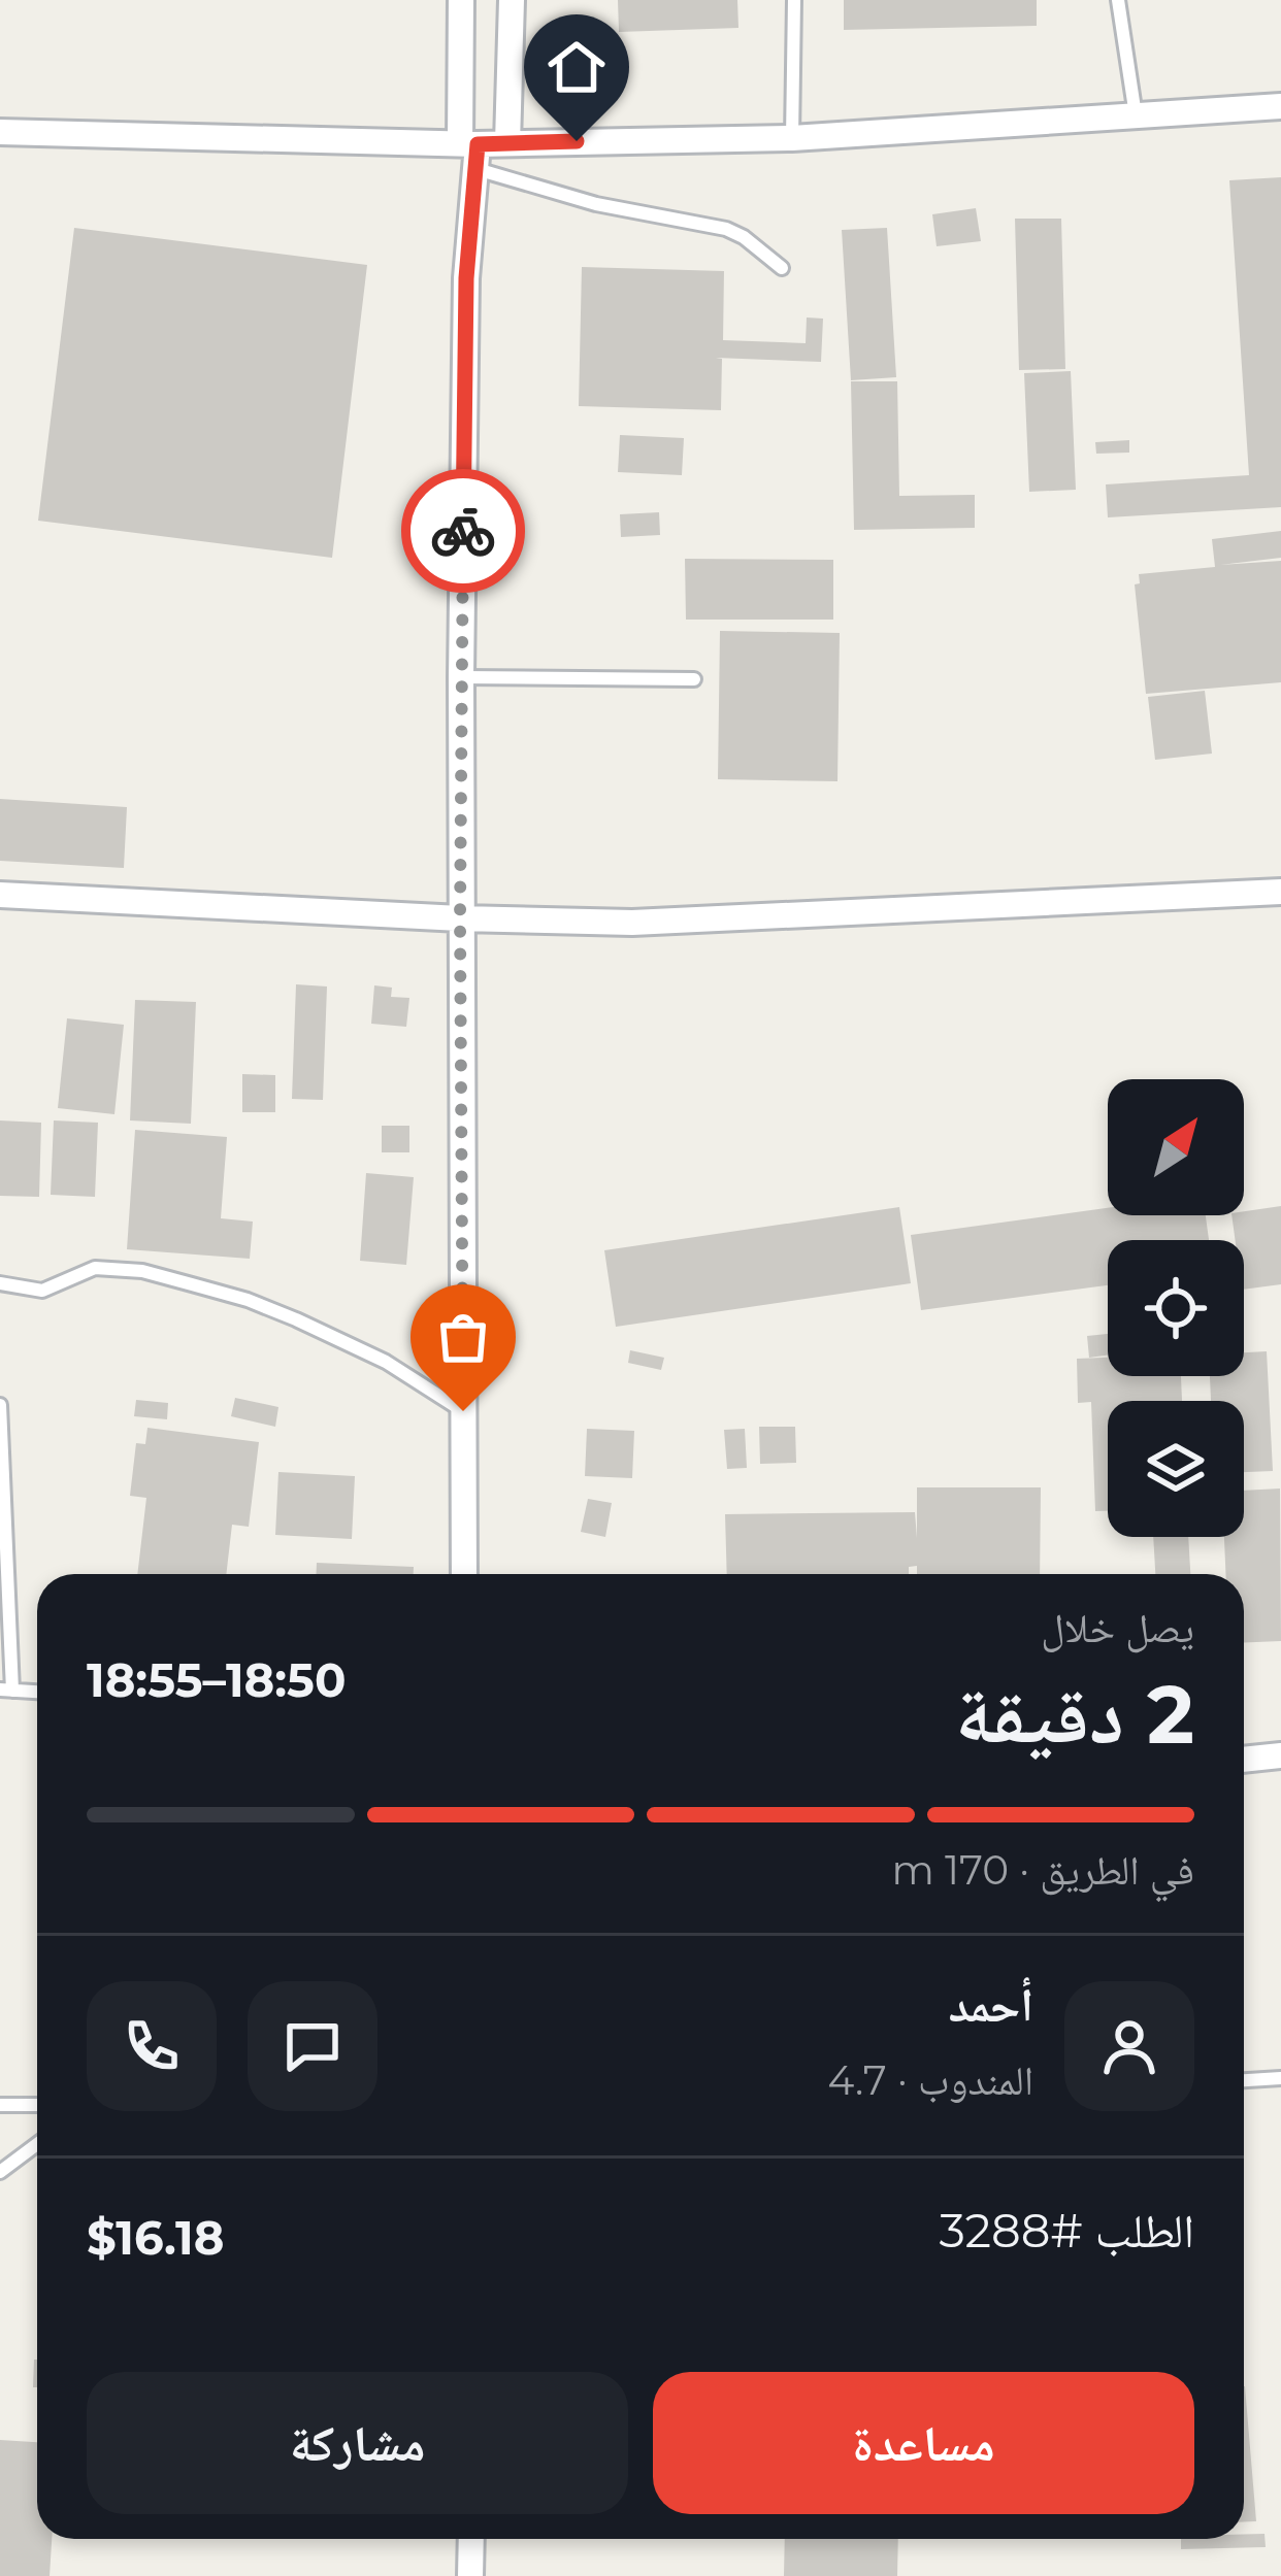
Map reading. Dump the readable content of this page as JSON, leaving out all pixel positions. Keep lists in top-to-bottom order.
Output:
{
  "north": "top right",
  "page": {
    "heading": ["2 دقيقة", "يصل خلال", "18:50–18:55"],
    "panel": [
      "أحمد",
      "المندوب · 4.7",
      "الطلب #3288",
      "$16.18"
    ],
    "bar": "في الطريق · 170 m",
    "buttons": ["مساعدة", "مشاركة"]
  }
}
